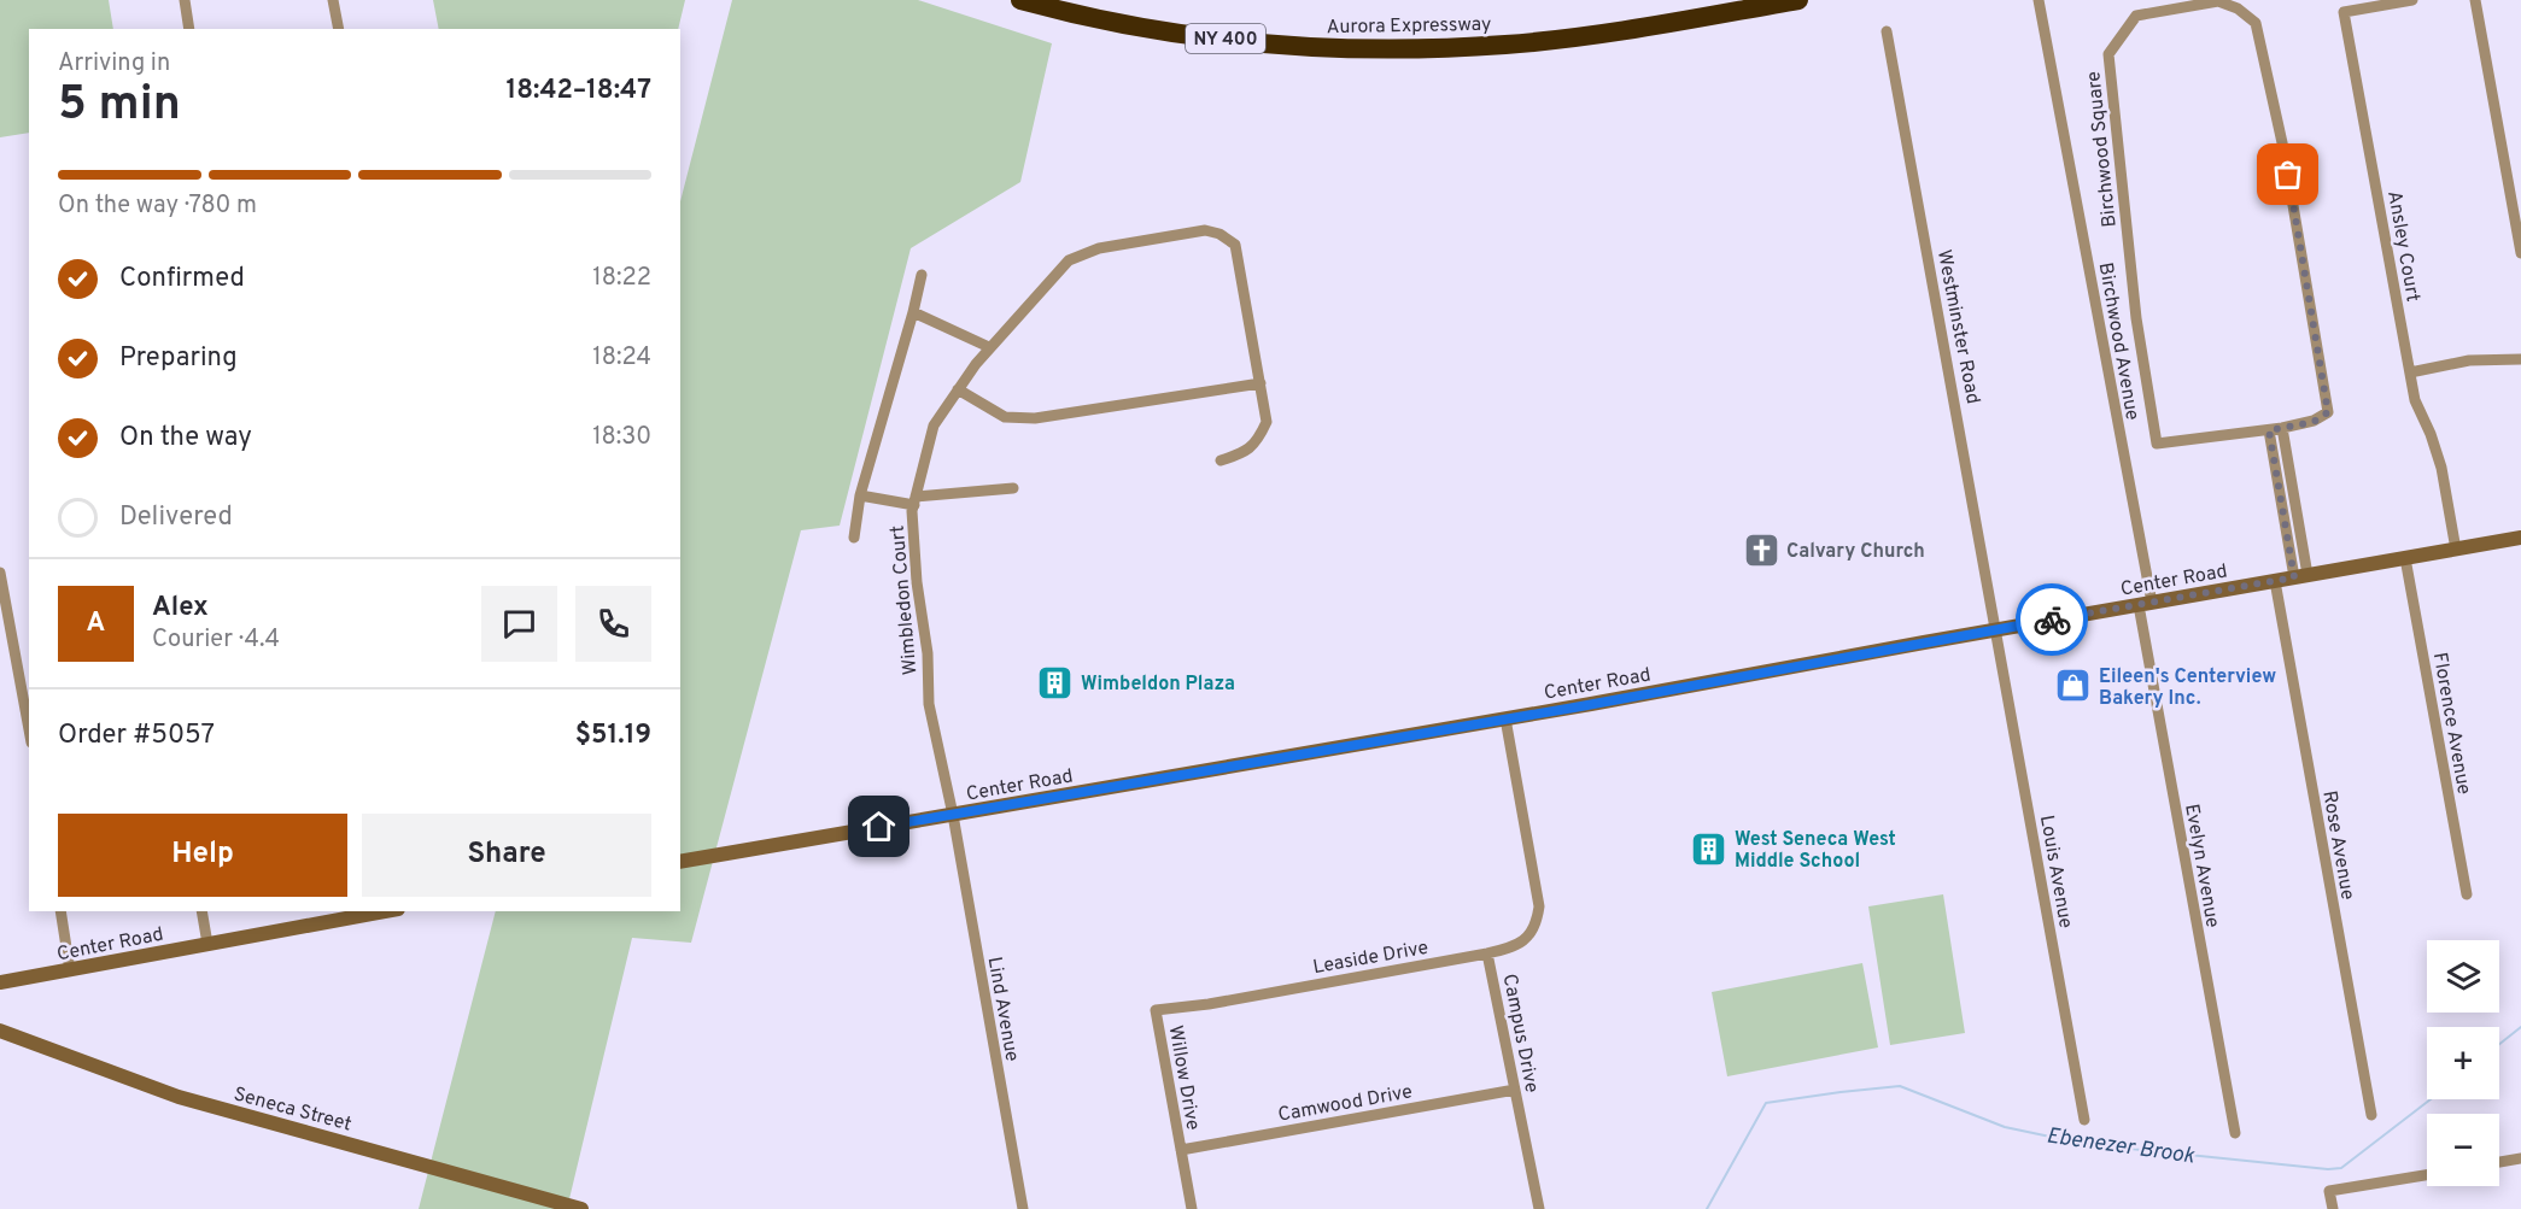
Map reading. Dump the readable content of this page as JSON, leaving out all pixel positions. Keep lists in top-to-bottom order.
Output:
{
  "streets": {
    "highway": ["Aurora Expressway", "NY 400"],
    "main road": ["Center Road", "Seneca Street"],
    "street": [
      "Birchwood Square",
      "Ansley Court",
      "Westminster Road",
      "Birchwood Avenue",
      "Wimbledon Court",
      "Florence Avenue",
      "Rose Avenue",
      "Evelyn Avenue",
      "Louis Avenue",
      "Leaside Drive",
      "Lind Avenue",
      "Campus Drive",
      "Willow Drive",
      "Camwood Drive"
    ]
  },
  "crossings": [
    ["Ansley Court", "Center Road"],
    ["Westminster Road", "Center Road"],
    ["Westminster Road", "Louis Avenue"],
    ["Birchwood Avenue", "Center Road"],
    ["Birchwood Avenue", "Evelyn Avenue"],
    ["Center Road", "Wimbledon Court"],
    ["Center Road", "Florence Avenue"],
    ["Center Road", "Rose Avenue"],
    ["Center Road", "Evelyn Avenue"],
    ["Center Road", "Louis Avenue"],
    ["Center Road", "Lind Avenue"],
    ["Center Road", "Campus Drive"],
    ["Wimbledon Court", "Lind Avenue"],
    ["Leaside Drive", "Campus Drive"],
    ["Leaside Drive", "Willow Drive"],
    ["Campus Drive", "Camwood Drive"],
    ["Willow Drive", "Camwood Drive"]
  ],
  "water": ["Ebenezer Brook"],
  "places": {
    "church": ["Calvary Church"],
    "building": ["Wimbeldon Plaza", "West Seneca West Middle School"],
    "shop": ["Eileen's Centerview Bakery Inc."]
  },
  "page": {
    "heading": ["5 min", "Arriving in", "18:42–18:47"],
    "panel": [
      "Alex",
      "Courier · 4.4",
      "Order #5057",
      "$51.19"
    ],
    "bar": "On the way · 780 m",
    "list": [
      ["Confirmed", "18:22"],
      ["Preparing", "18:24"],
      ["On the way", "18:30"],
      "Delivered"
    ],
    "round": "A",
    "buttons": ["Help", "Share"],
    "map_buttons": ["+", "−"]
  }
}
